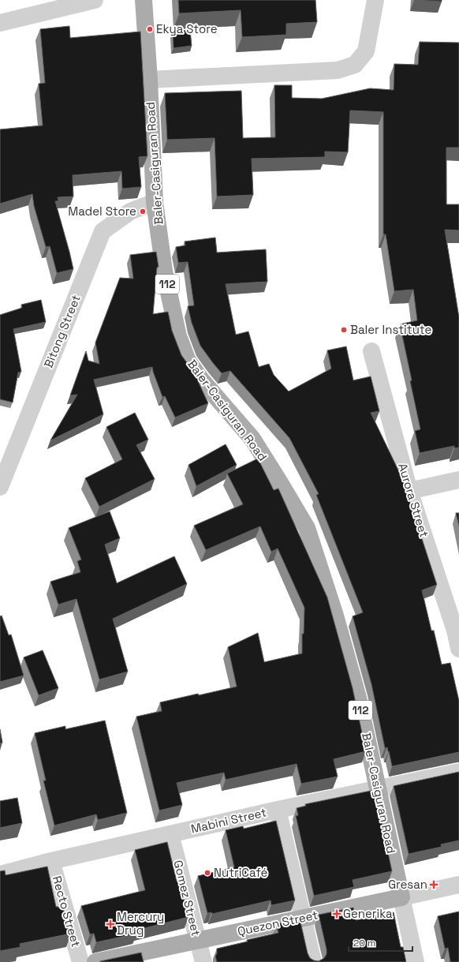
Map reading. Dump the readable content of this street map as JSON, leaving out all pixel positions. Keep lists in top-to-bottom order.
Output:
{
  "streets": {
    "main road": ["Baler-Casiguran Road", "112", "Quezon Street"],
    "street": [
      "Bitong Street",
      "Aurora Street",
      "Mabini Street",
      "Gomez Street",
      "Recto Street"
    ]
  },
  "crossings": [
    ["Baler-Casiguran Road", "Bitong Street"],
    ["Baler-Casiguran Road", "Mabini Street"],
    ["Baler-Casiguran Road", "Quezon Street"],
    ["Mabini Street", "Gomez Street"],
    ["Mabini Street", "Recto Street"],
    ["Gomez Street", "Quezon Street"]
  ],
  "places": {
    "other": [
      "Ekya Store",
      "Madel Store",
      "Baler Institute",
      "NutriCafé"
    ],
    "health": ["Gresan", "Generika", "Mercury Drug"]
  },
  "scale_bar": "20 m"
}
